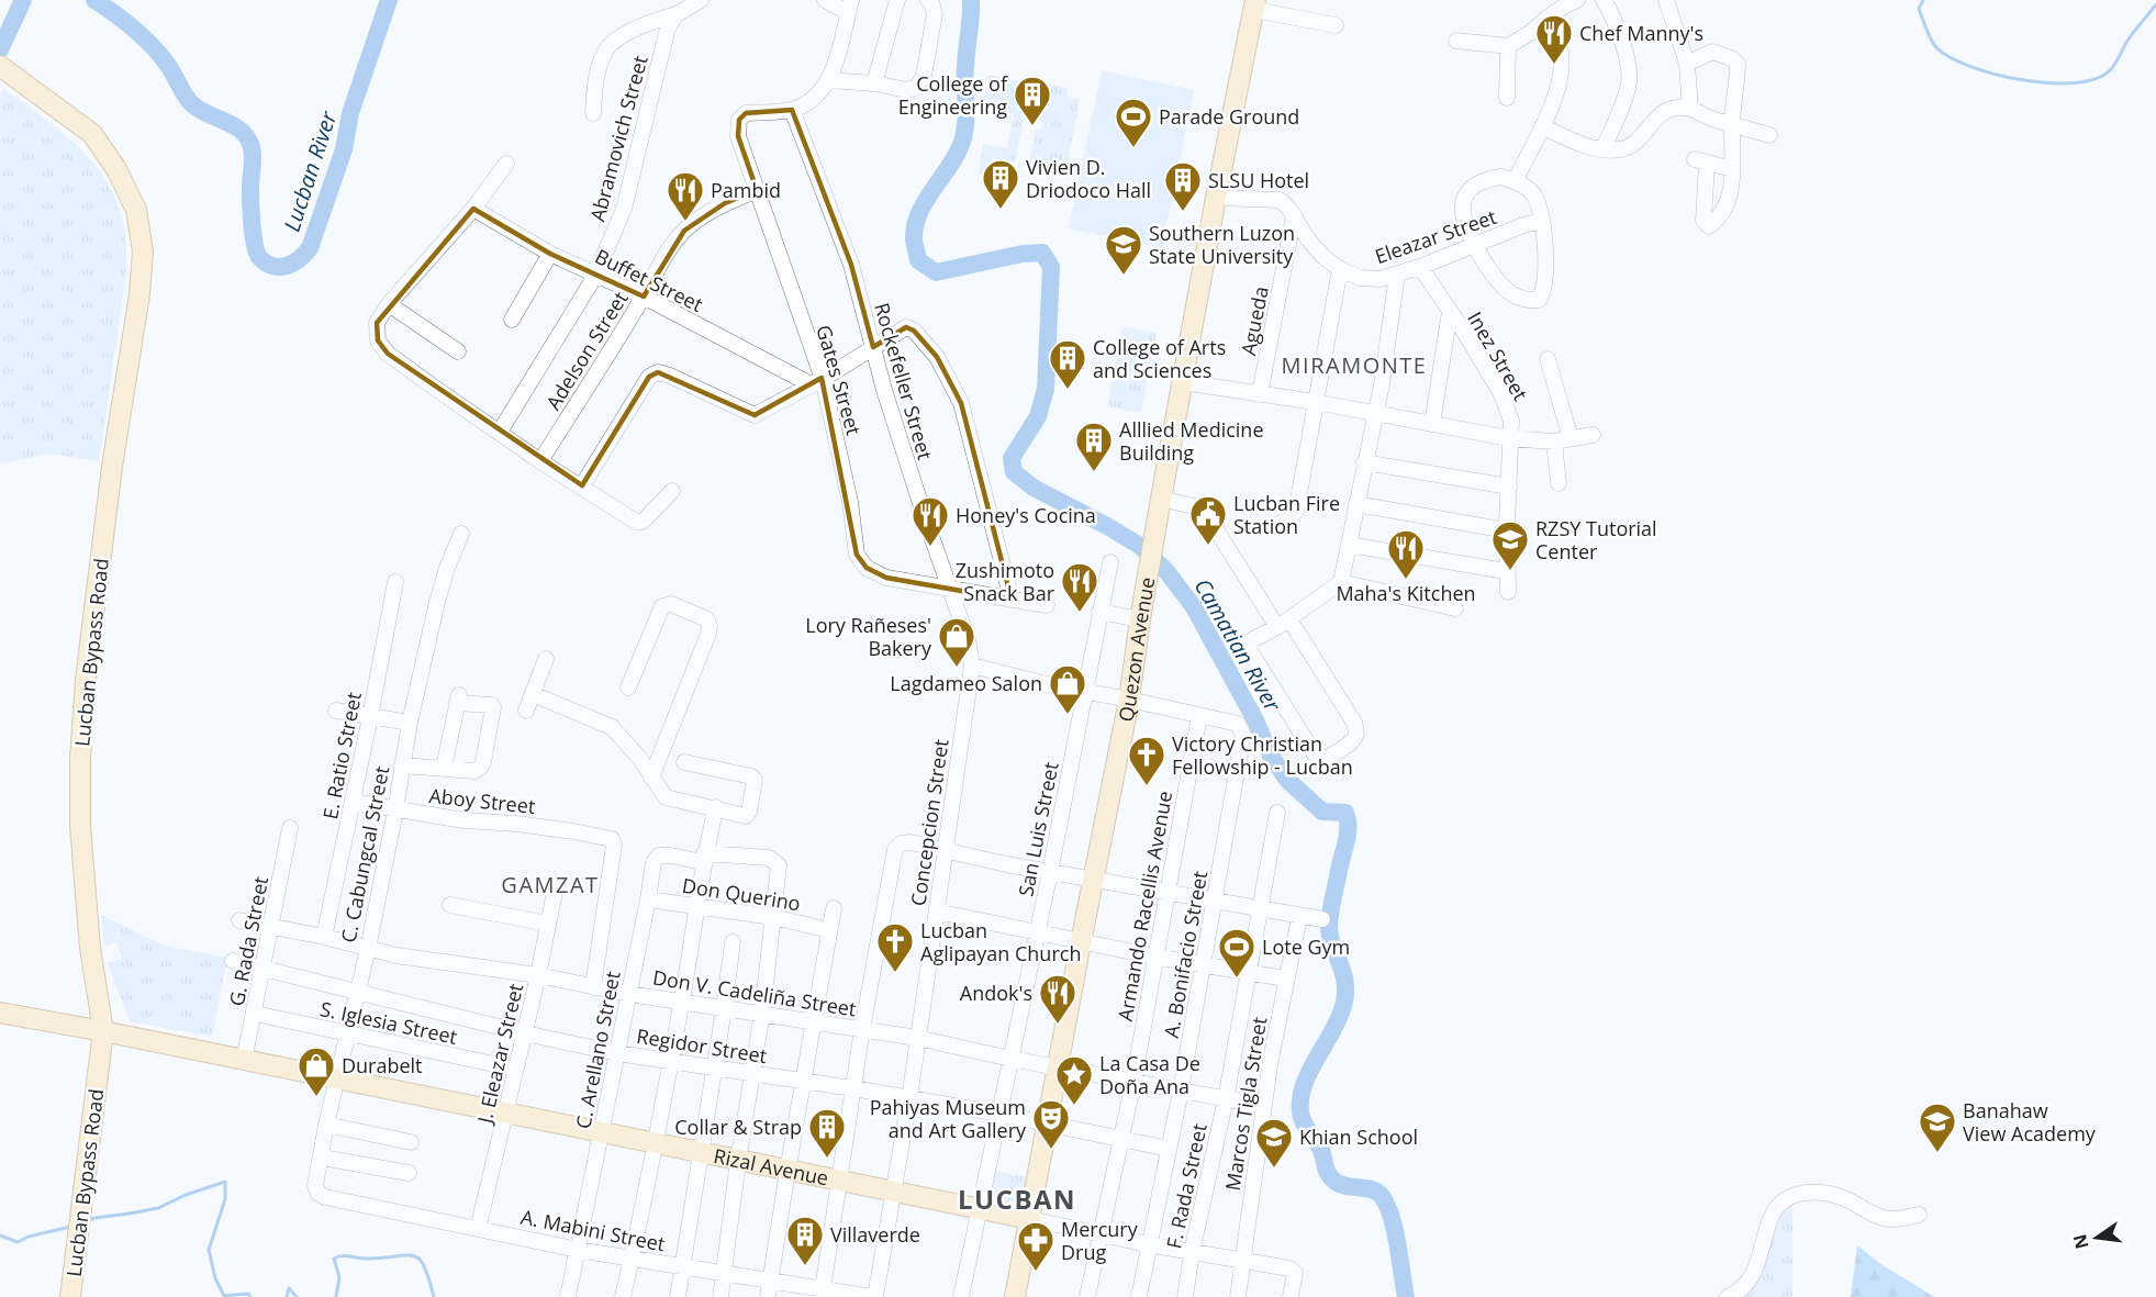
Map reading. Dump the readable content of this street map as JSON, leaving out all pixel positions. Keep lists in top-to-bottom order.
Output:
{
  "streets": {
    "main road": ["Quezon Avenue", "Lucban Bypass Road", "Rizal Avenue"],
    "street": [
      "Abramovich Street",
      "Eleazar Street",
      "Buffet Street",
      "Agueda",
      "Adelson Street",
      "Inez Street",
      "Gates Street",
      "Rockefeller Street",
      "E. Ratio Street",
      "Aboy Street",
      "Concepcion Street",
      "San Luis Street",
      "C. Cabungcal Street",
      "Don Querino",
      "Armando Racellis Avenue",
      "G. Rada Street",
      "A. Bonifacio Street",
      "Don V. Cadeliña Street",
      "S. Iglesia Street",
      "Regidor Street",
      "C. Arellano Street",
      "J. Eleazar Street",
      "Marcos Tigla Street",
      "F. Rada Street",
      "A. Mabini Street"
    ]
  },
  "crossings": [
    ["Abramovich Street", "Buffet Street"],
    ["Eleazar Street", "Agueda"],
    ["Eleazar Street", "Inez Street"],
    ["Eleazar Street", "Quezon Avenue"],
    ["Buffet Street", "Adelson Street"],
    ["Buffet Street", "Gates Street"],
    ["Adelson Street", "Gates Street"],
    ["Gates Street", "Rockefeller Street"],
    ["Rockefeller Street", "Concepcion Street"],
    ["Quezon Avenue", "Don V. Cadeliña Street"],
    ["Quezon Avenue", "Regidor Street"],
    ["Quezon Avenue", "Rizal Avenue"],
    ["Lucban Bypass Road", "Rizal Avenue"],
    ["E. Ratio Street", "Aboy Street"],
    ["E. Ratio Street", "Don V. Cadeliña Street"],
    ["Aboy Street", "C. Cabungcal Street"],
    ["Aboy Street", "Don V. Cadeliña Street"],
    ["Concepcion Street", "Don V. Cadeliña Street"],
    ["Concepcion Street", "Regidor Street"],
    ["Concepcion Street", "Rizal Avenue"],
    ["Concepcion Street", "A. Mabini Street"],
    ["San Luis Street", "Don V. Cadeliña Street"],
    ["San Luis Street", "Regidor Street"],
    ["San Luis Street", "Rizal Avenue"],
    ["C. Cabungcal Street", "Don V. Cadeliña Street"],
    ["C. Cabungcal Street", "S. Iglesia Street"],
    ["C. Cabungcal Street", "Regidor Street"],
    ["C. Cabungcal Street", "Rizal Avenue"],
    ["C. Cabungcal Street", "A. Mabini Street"],
    ["Don Querino", "C. Arellano Street"],
    ["Armando Racellis Avenue", "A. Bonifacio Street"],
    ["Armando Racellis Avenue", "Don V. Cadeliña Street"],
    ["Armando Racellis Avenue", "Regidor Street"],
    ["Armando Racellis Avenue", "Rizal Avenue"],
    ["G. Rada Street", "Don V. Cadeliña Street"],
    ["G. Rada Street", "S. Iglesia Street"],
    ["G. Rada Street", "Regidor Street"],
    ["G. Rada Street", "Rizal Avenue"],
    ["A. Bonifacio Street", "Don V. Cadeliña Street"],
    ["A. Bonifacio Street", "Regidor Street"],
    ["A. Bonifacio Street", "Rizal Avenue"],
    ["Don V. Cadeliña Street", "C. Arellano Street"],
    ["Don V. Cadeliña Street", "J. Eleazar Street"],
    ["Don V. Cadeliña Street", "Marcos Tigla Street"],
    ["Don V. Cadeliña Street", "F. Rada Street"],
    ["S. Iglesia Street", "J. Eleazar Street"],
    ["Regidor Street", "C. Arellano Street"],
    ["Regidor Street", "J. Eleazar Street"],
    ["C. Arellano Street", "Rizal Avenue"],
    ["C. Arellano Street", "A. Mabini Street"],
    ["J. Eleazar Street", "Rizal Avenue"],
    ["J. Eleazar Street", "A. Mabini Street"],
    ["Marcos Tigla Street", "Rizal Avenue"],
    ["Rizal Avenue", "F. Rada Street"]
  ],
  "districts": ["MIRAMONTE", "GAMZAT", "LUCBAN"],
  "water": ["Lucban River", "Camatian River"],
  "places": {
    "restaurant": [
      "Chef Manny's",
      "Pambid",
      "Honey's Cocina",
      "Maha's Kitchen",
      "Zushimoto Snack Bar",
      "Andok's"
    ],
    "building": [
      "College of Engineering",
      "Vivien D. Driodoco Hall",
      "SLSU Hotel",
      "College of Arts and Sciences",
      "Alllied Medicine Building",
      "Collar & Strap",
      "Villaverde"
    ],
    "sports": ["Parade Ground", "Lote Gym"],
    "school or university": [
      "Southern Luzon State University",
      "RZSY Tutorial Center",
      "Banahaw View Academy",
      "Khian School"
    ],
    "public building": ["Lucban Fire Station"],
    "shop": ["Lory Rañeses' Bakery", "Lagdameo Salon", "Durabelt"],
    "church": ["Victory Christian Fellowship - Lucban", "Lucban Aglipayan Church"],
    "place": ["La Casa De Doña Ana"],
    "theatre": ["Pahiyas Museum and Art Gallery"],
    "pharmacy": ["Mercury Drug"]
  },
  "north": "left"
}
